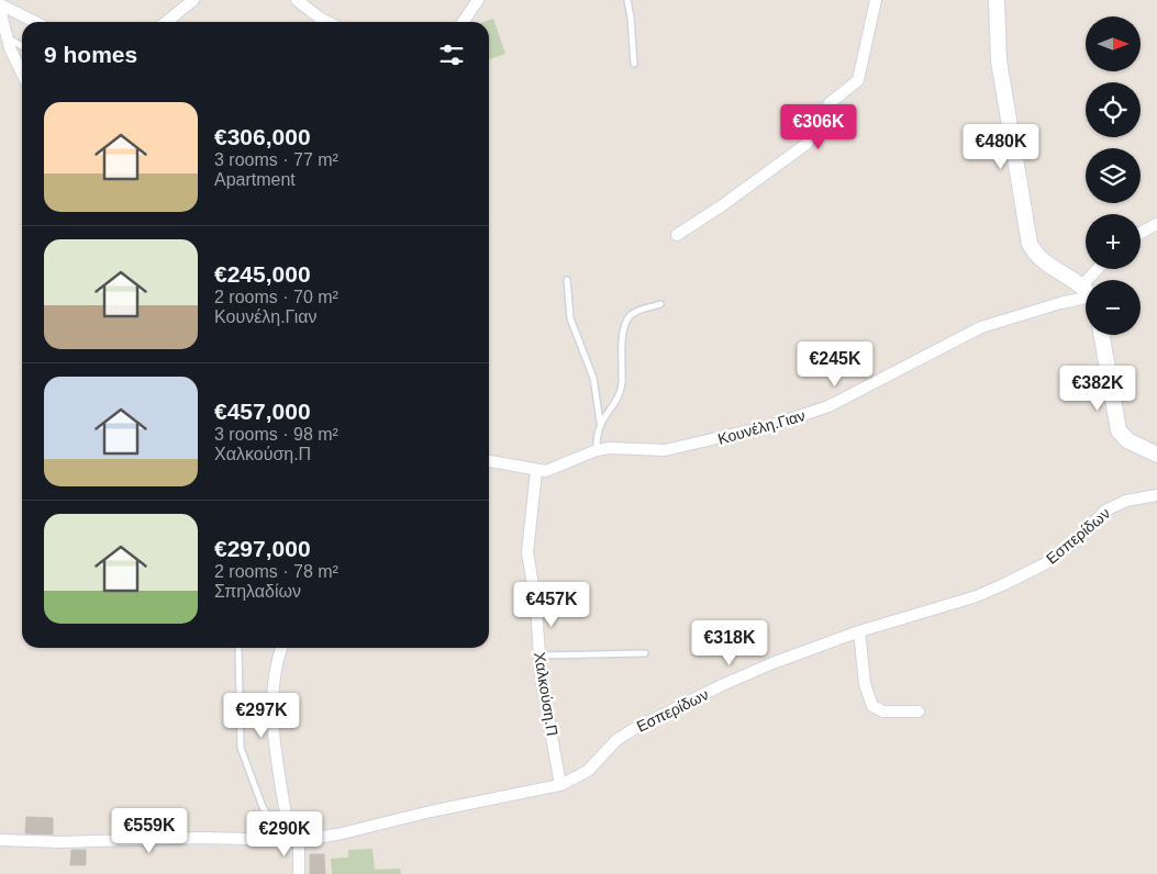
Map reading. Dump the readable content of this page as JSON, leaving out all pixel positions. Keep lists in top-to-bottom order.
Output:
{
  "streets": {
    "street": ["Κουνέλη.Γιαν", "Εσπερίδων", "Χαλκούση.Π"]
  },
  "crossings": [
    ["Κουνέλη.Γιαν", "Χαλκούση.Π"],
    ["Εσπερίδων", "Χαλκούση.Π"]
  ],
  "north": "right",
  "page": {
    "map_buttons": ["+", "−"],
    "heading": "9 homes",
    "list": [
      {
        "name": "€306,000",
        "note": "3 rooms · 77 m² · Apartment"
      },
      {
        "name": "€245,000",
        "note": "2 rooms · 70 m² · Κουνέλη.Γιαν"
      },
      {
        "name": "€457,000",
        "note": "3 rooms · 98 m² · Χαλκούση.Π"
      },
      {
        "name": "€297,000",
        "note": "2 rooms · 78 m² · Σπηλαδίων"
      }
    ],
    "price": [
      "€306K",
      "€480K",
      "€245K",
      "€382K",
      "€457K",
      "€318K",
      "€297K",
      "€559K",
      "€290K"
    ]
  }
}
